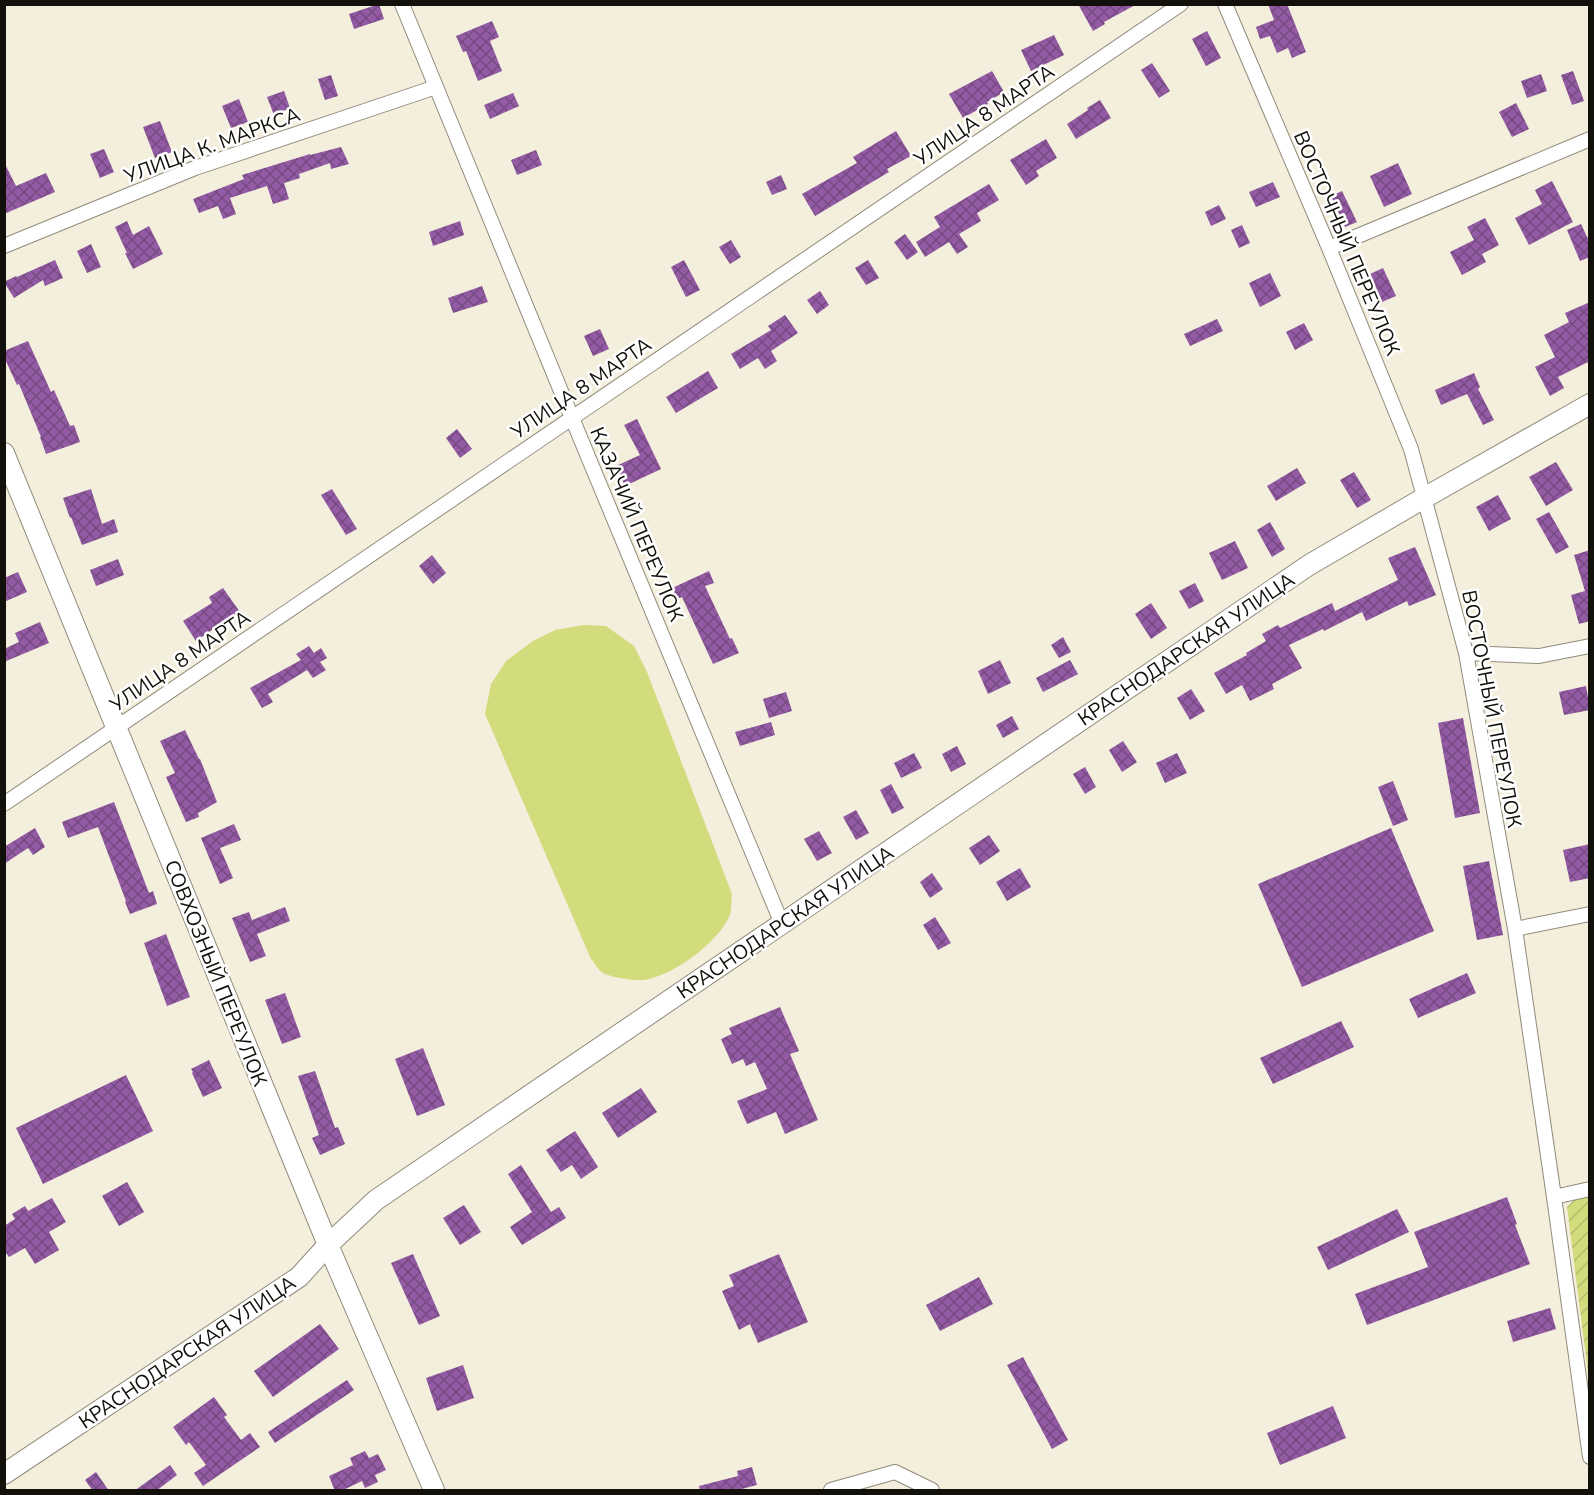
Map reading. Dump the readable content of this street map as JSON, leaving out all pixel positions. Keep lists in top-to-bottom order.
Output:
{
  "streets": {
    "street": [
      "УЛИЦА 8 МАРТА",
      "УЛИЦА К. МАРКСА",
      "ВОСТОЧНЫЙ ПЕРЕУЛОК",
      "КАЗАЧИЙ ПЕРЕУЛОК",
      "КРАСНОДАРСКАЯ УЛИЦА",
      "СОВХОЗНЫЙ ПЕРЕУЛОК"
    ]
  },
  "crossings": [
    ["УЛИЦА 8 МАРТА", "КАЗАЧИЙ ПЕРЕУЛОК"],
    ["УЛИЦА 8 МАРТА", "СОВХОЗНЫЙ ПЕРЕУЛОК"],
    ["УЛИЦА К. МАРКСА", "КАЗАЧИЙ ПЕРЕУЛОК"],
    ["ВОСТОЧНЫЙ ПЕРЕУЛОК", "КРАСНОДАРСКАЯ УЛИЦА"],
    ["КАЗАЧИЙ ПЕРЕУЛОК", "КРАСНОДАРСКАЯ УЛИЦА"],
    ["КРАСНОДАРСКАЯ УЛИЦА", "СОВХОЗНЫЙ ПЕРЕУЛОК"]
  ]
}
